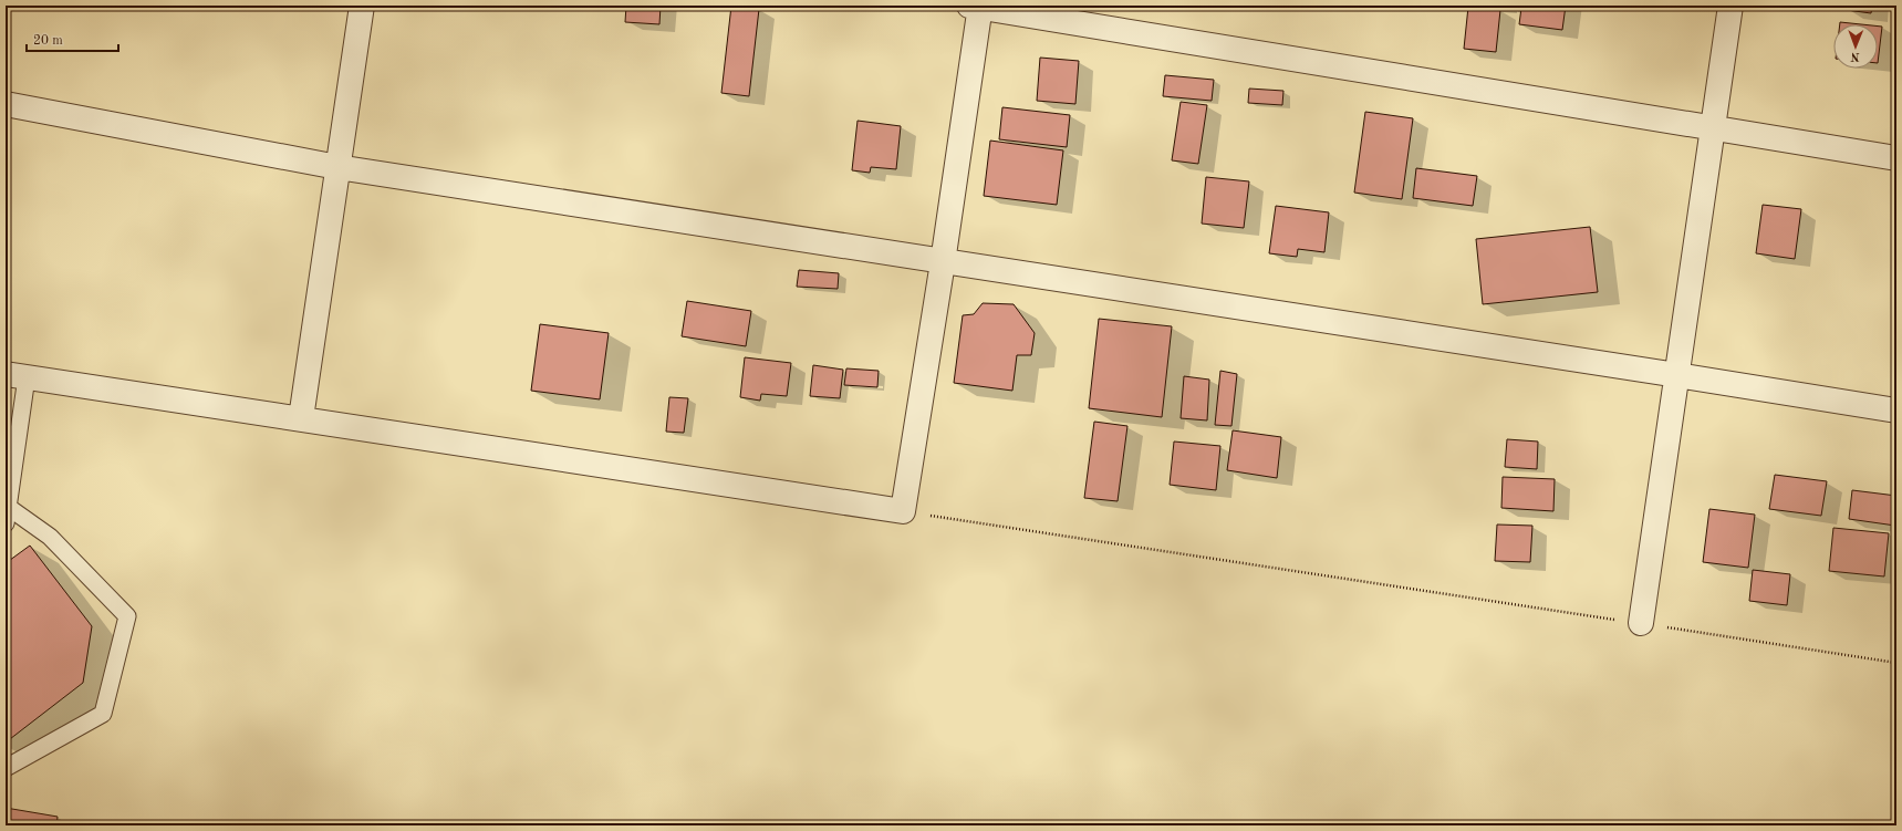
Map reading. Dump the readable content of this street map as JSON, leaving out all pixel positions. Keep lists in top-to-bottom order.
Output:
{
  "scale_bar": "20 m",
  "north": "bottom"
}
